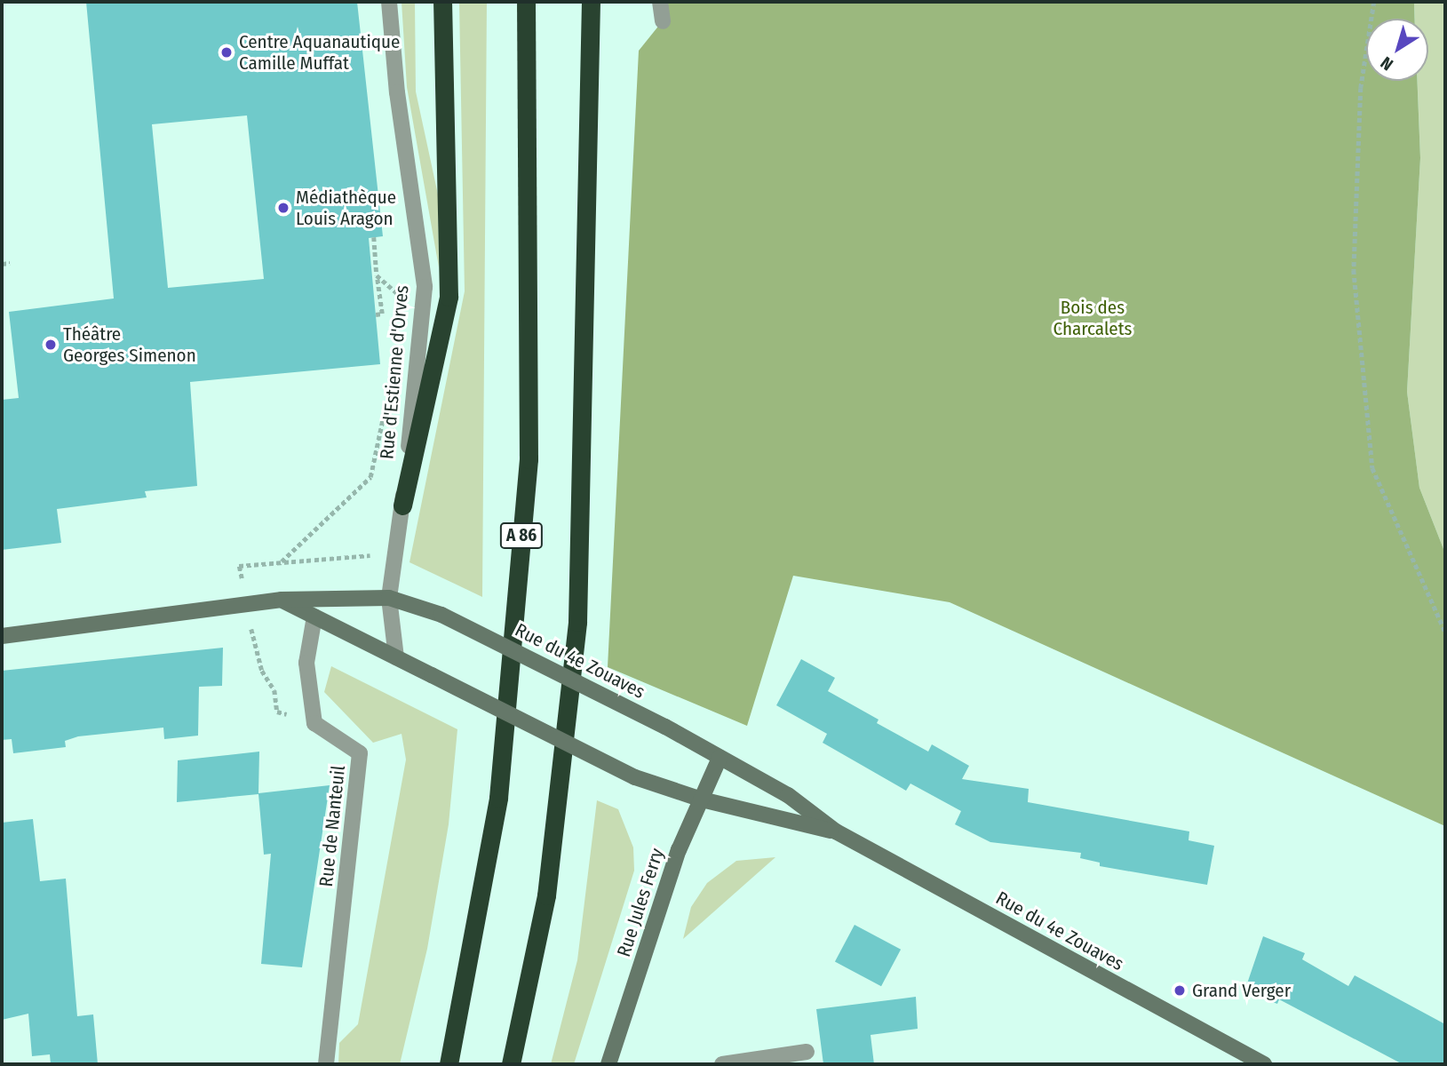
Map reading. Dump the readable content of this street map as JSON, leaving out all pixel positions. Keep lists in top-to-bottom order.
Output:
{
  "streets": {
    "highway": ["A 86"],
    "main road": ["Rue du 4e Zouaves", "Rue Jules Ferry"],
    "street": ["Rue d'Estienne d'Orves", "Rue de Nanteuil"]
  },
  "crossings": [
    ["Rue d'Estienne d'Orves", "Rue du 4e Zouaves"],
    ["Rue du 4e Zouaves", "Rue Jules Ferry"]
  ],
  "parks": ["Bois des Charcalets"],
  "places": [
    "Centre Aquanautique Camille Muffat",
    "Médiathèque Louis Aragon",
    "Théâtre Georges Simenon",
    "Grand Verger"
  ],
  "north": "bottom left"
}
